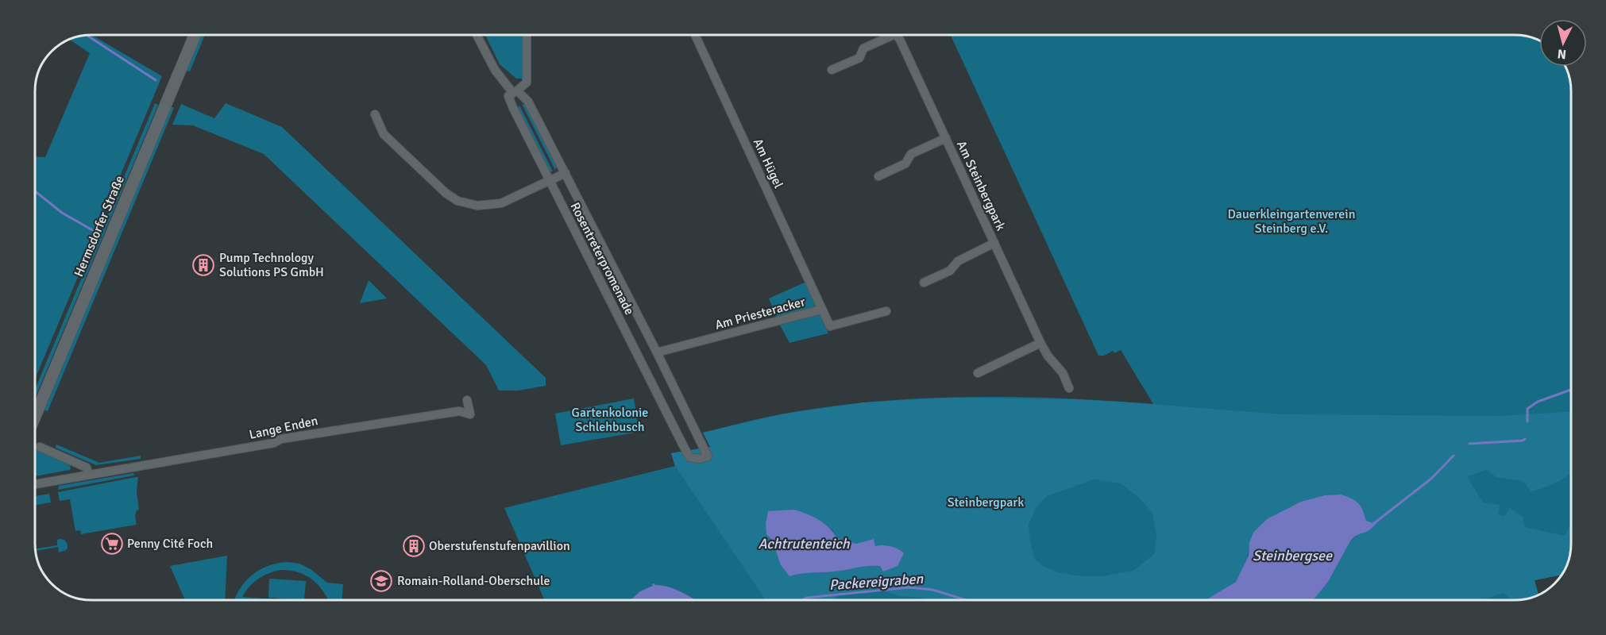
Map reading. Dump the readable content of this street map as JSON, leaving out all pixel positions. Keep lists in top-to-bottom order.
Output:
{
  "streets": {
    "main road": ["Hermsdorfer Straße"],
    "street": [
      "Am Hügel",
      "Am Steinbergpark",
      "Rosentreterpromenade",
      "Am Priesteracker",
      "Lange Enden"
    ]
  },
  "crossings": [
    ["Am Hügel", "Am Priesteracker"],
    ["Rosentreterpromenade", "Am Priesteracker"]
  ],
  "water": ["Achtrutenteich", "Steinbergsee", "Packereigraben"],
  "parks": ["Dauerkleingartenverein Steinberg e.V.", "Gartenkolonie Schlehbusch", "Steinbergpark"],
  "places": {
    "building": ["Pump Technology Solutions PS GmbH", "Oberstufenstufenpavillion"],
    "supermarket": ["Penny Cité Foch"],
    "school or university": ["Romain-Rolland-Oberschule"]
  },
  "north": "bottom"
}
